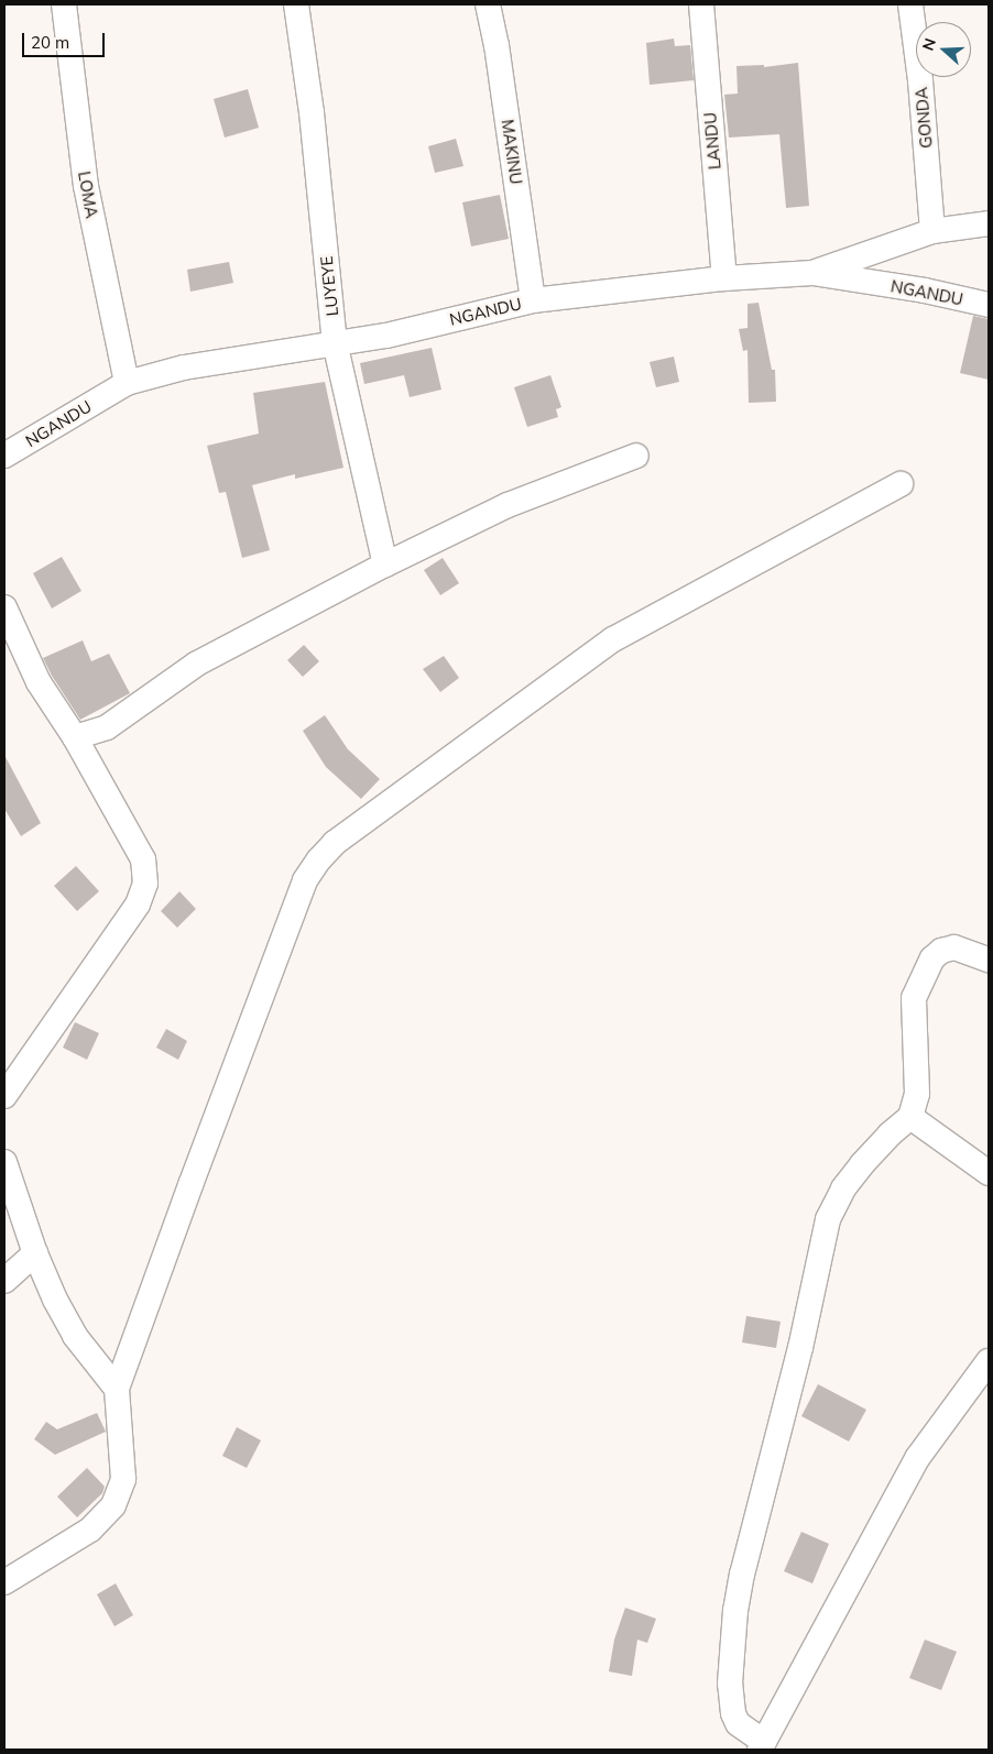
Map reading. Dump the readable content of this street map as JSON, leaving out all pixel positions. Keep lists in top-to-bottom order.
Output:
{
  "streets": {
    "street": [
      "GONDA",
      "LANDU",
      "MAKINU",
      "LOMA",
      "LUYEYE",
      "NGANDU"
    ]
  },
  "crossings": [
    ["LANDU", "NGANDU"],
    ["MAKINU", "NGANDU"],
    ["LOMA", "NGANDU"],
    ["LUYEYE", "NGANDU"]
  ],
  "scale_bar": "20 m",
  "north": "left"
}
